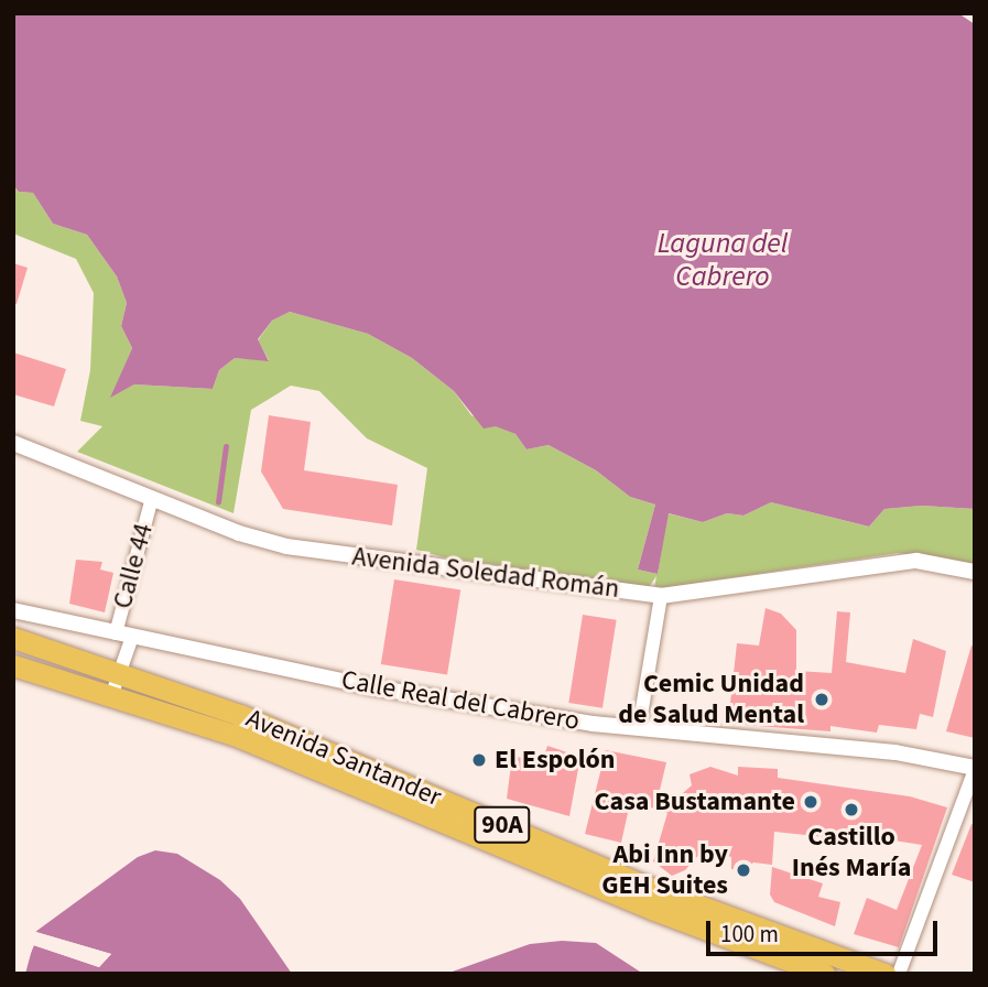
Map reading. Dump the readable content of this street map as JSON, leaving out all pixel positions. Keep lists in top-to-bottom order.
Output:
{
  "streets": {
    "highway": ["Avenida Santander", "90A"],
    "street": ["Calle 44", "Avenida Soledad Román", "Calle Real del Cabrero"]
  },
  "crossings": [
    ["Calle 44", "Avenida Soledad Román"],
    ["Calle 44", "Calle Real del Cabrero"],
    ["Calle 44", "Avenida Santander"]
  ],
  "water": ["Laguna del Cabrero"],
  "places": [
    "Cemic Unidad de Salud Mental",
    "El Espolón",
    "Casa Bustamante",
    "Castillo Inés María",
    "Abi Inn by GEH Suites"
  ],
  "scale_bar": "100 m"
}
